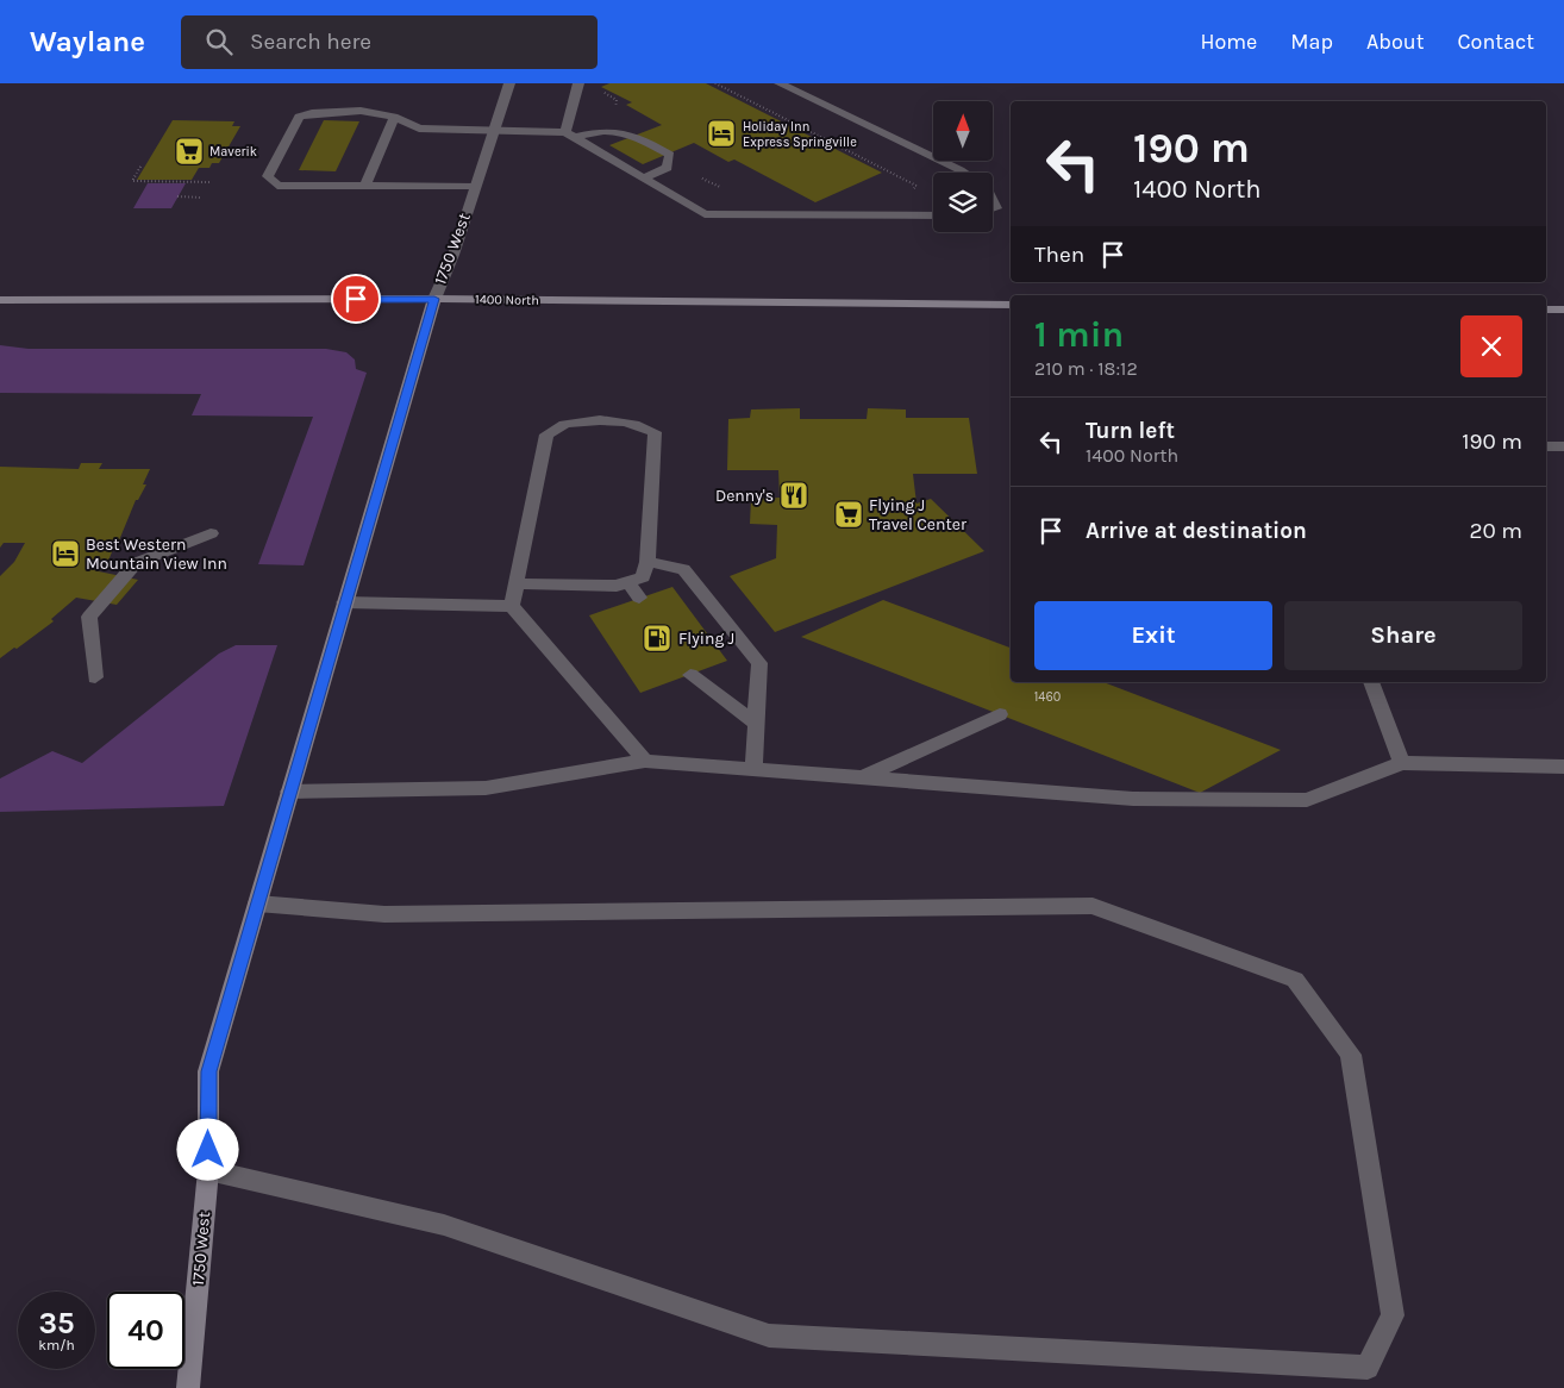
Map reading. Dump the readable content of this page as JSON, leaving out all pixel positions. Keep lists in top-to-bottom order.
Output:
{
  "streets": {
    "street": ["1750 West", "1400 North"]
  },
  "crossings": [
    ["1750 West", "1400 North"]
  ],
  "places": {
    "hotel": ["Holiday Inn Express Springville", "Best Western Mountain View Inn"],
    "supermarket": ["Maverik", "Flying J Travel Center"],
    "restaurant": ["Denny's"],
    "fuel station": ["Flying J"]
  },
  "house_numbers": ["1460"],
  "north": "top",
  "page": {
    "header": "Waylane",
    "search": "Search here",
    "nav": [
      "Home",
      "Map",
      "About",
      "Contact"
    ],
    "turn": ["190 m", "1400 North"],
    "then": "Then",
    "heading": ["1 min", "210 m · 18:12"],
    "list": [
      {
        "name": "Turn left",
        "note": "1400 North",
        "value": "190 m"
      },
      {
        "name": "Arrive at destination",
        "value": "20 m"
      }
    ],
    "buttons": ["Exit", "Share"],
    "speed": "35 km/h",
    "limit": "40"
  }
}
